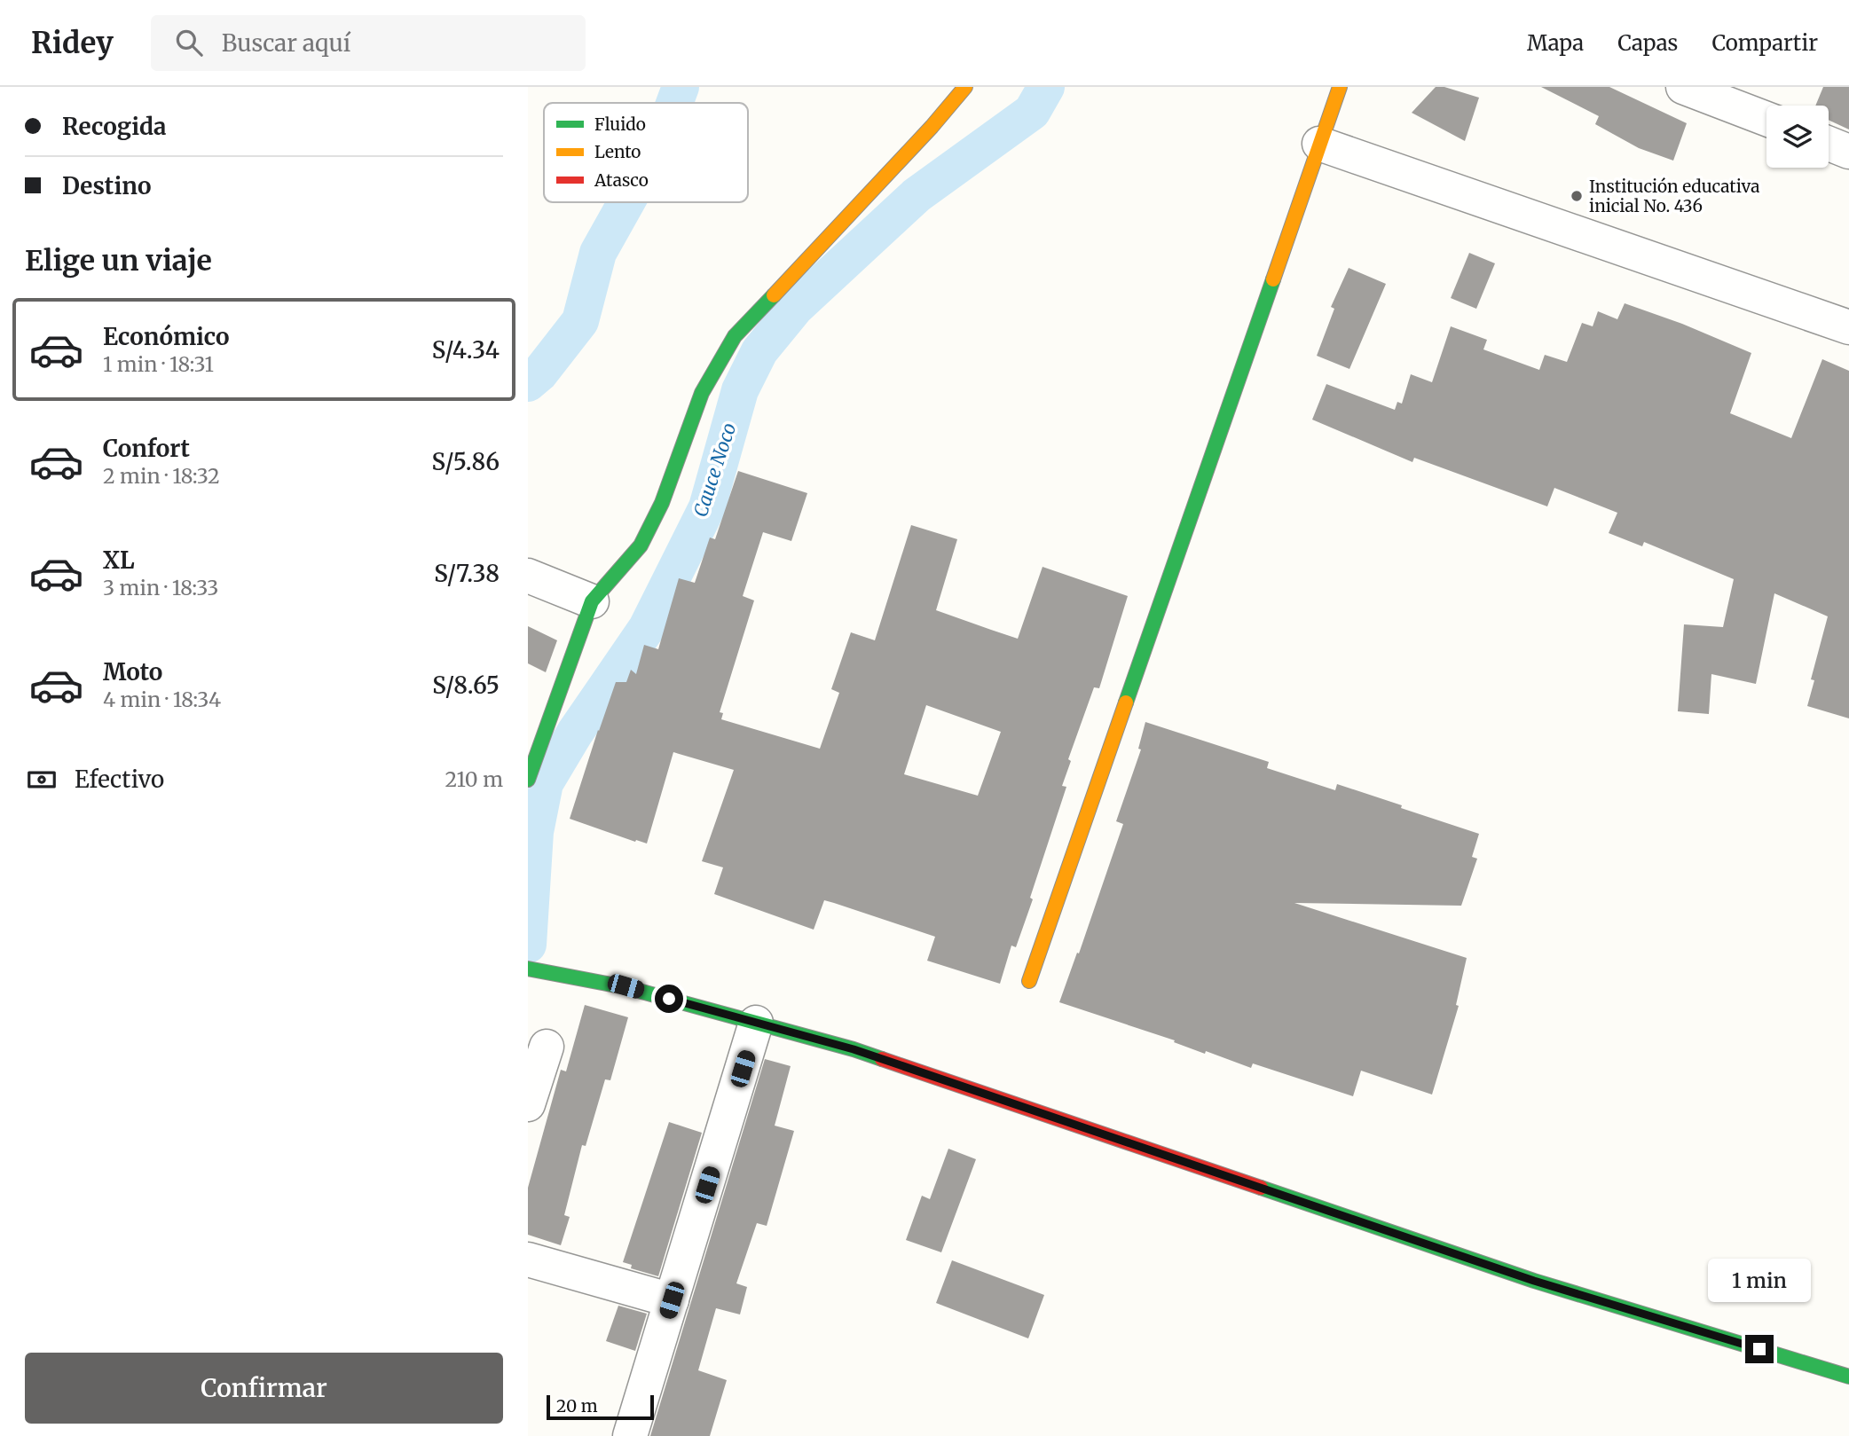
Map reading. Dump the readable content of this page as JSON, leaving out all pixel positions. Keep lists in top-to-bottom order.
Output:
{
  "water": ["Cauce Noco"],
  "places": ["Institución educativa inicial No. 436"],
  "legend": ["Fluido", "Lento", "Atasco"],
  "scale_bar": "20 m",
  "page": {
    "header": "Ridey",
    "search": "Buscar aquí",
    "nav": ["Mapa", "Capas", "Compartir"],
    "banner": ["Recogida", "Destino"],
    "heading": "Elige un viaje",
    "list": [
      {
        "name": "Económico",
        "note": "1 min · 18:31",
        "value": "S/4.34"
      },
      {
        "name": "Confort",
        "note": "2 min · 18:32",
        "value": "S/5.86"
      },
      {
        "name": "XL",
        "note": "3 min · 18:33",
        "value": "S/7.38"
      },
      {
        "name": "Moto",
        "note": "4 min · 18:34",
        "value": "S/8.65"
      }
    ],
    "pay": ["Efectivo", "210 m"],
    "bubble": "1 min",
    "buttons": "Confirmar",
    "scale": "20 m"
  }
}
